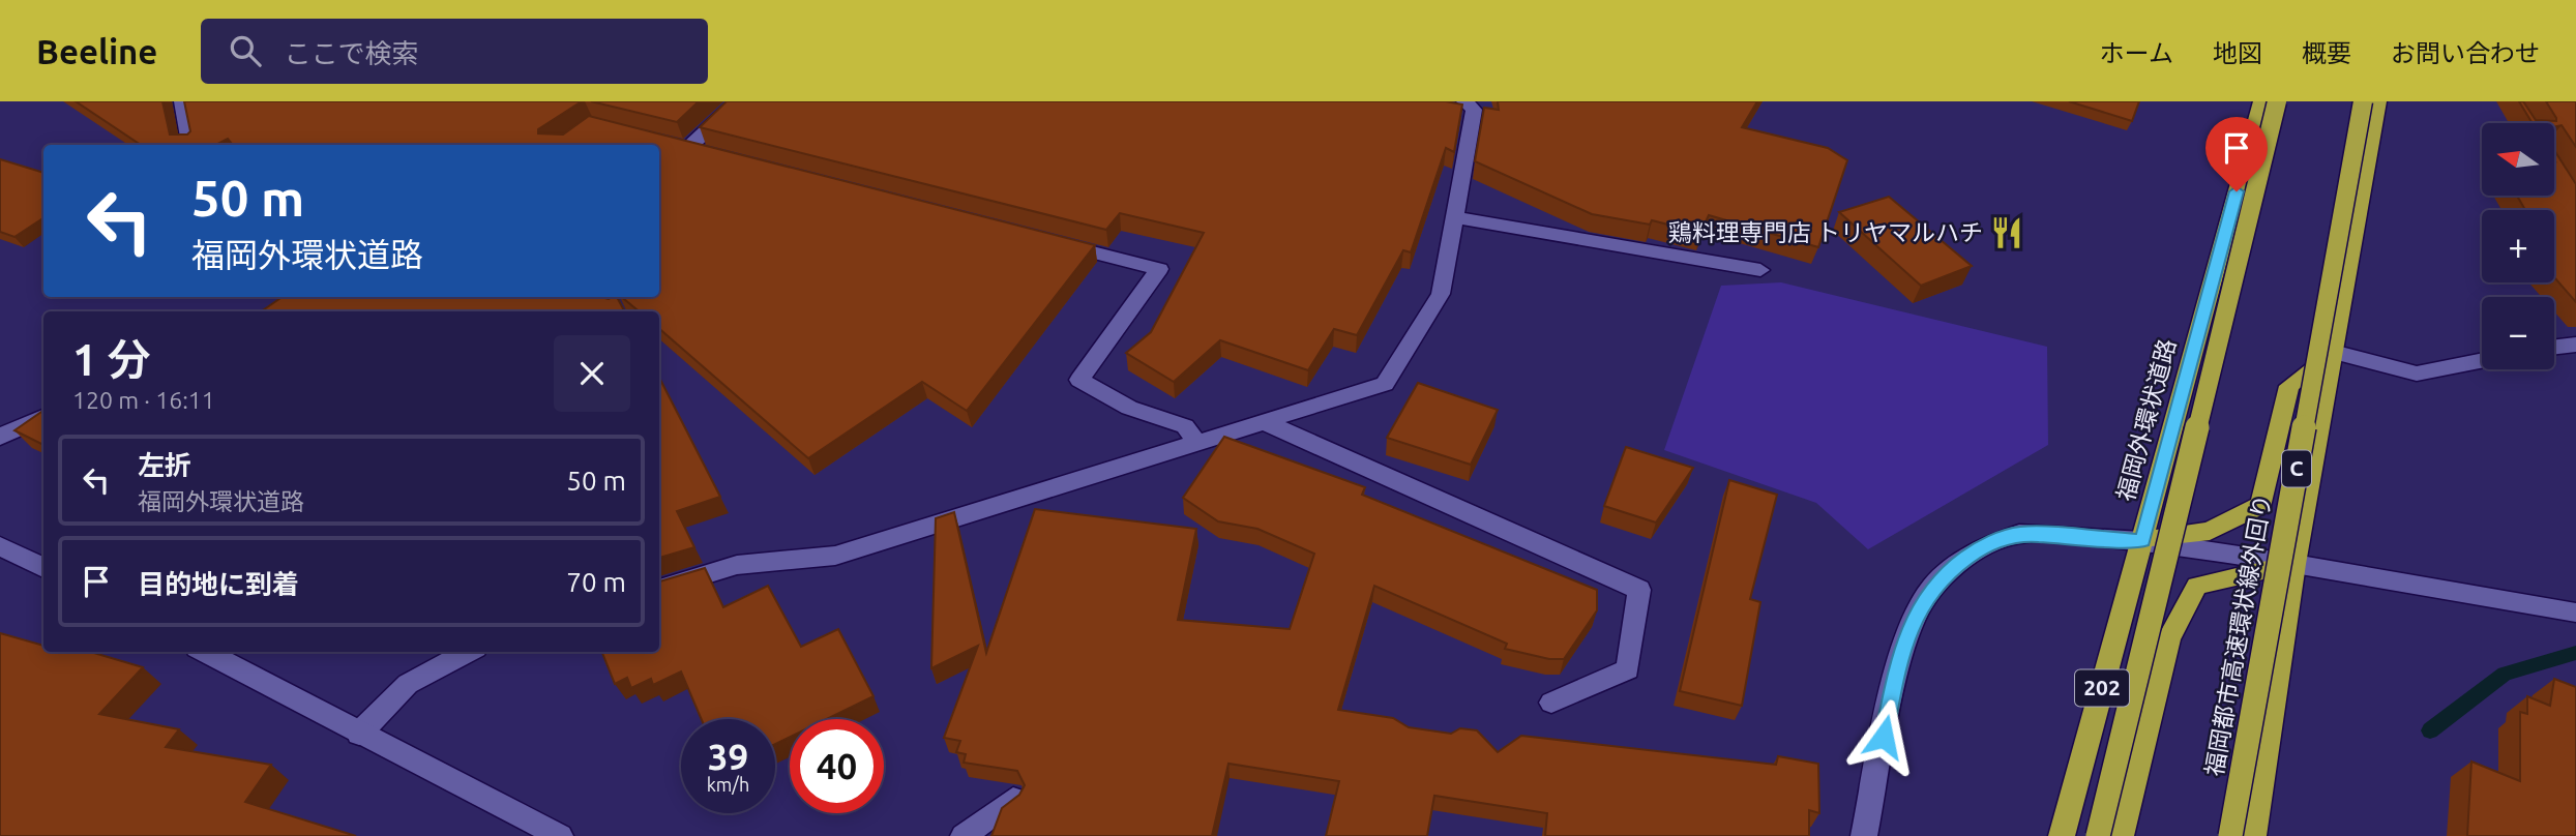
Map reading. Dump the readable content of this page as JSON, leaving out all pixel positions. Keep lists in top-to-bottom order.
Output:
{
  "streets": {
    "highway": [
      "福岡外環状道路",
      "C",
      "福岡都市高速環状線外回り",
      "202"
    ]
  },
  "places": {
    "restaurant": ["鶏料理専門店 トリヤマルハチ"]
  },
  "north": "left",
  "page": {
    "header": "Beeline",
    "search": "ここで検索",
    "nav": [
      "ホーム",
      "地図",
      "概要",
      "お問い合わせ"
    ],
    "map_buttons": ["+", "−"],
    "turn": ["50 m", "福岡外環状道路"],
    "heading": ["1 分", "120 m · 16:11"],
    "list": [
      {
        "name": "左折",
        "note": "福岡外環状道路",
        "value": "50 m"
      },
      {
        "name": "目的地に到着",
        "value": "70 m"
      }
    ],
    "speed": "39 km/h",
    "limit": "40"
  }
}
